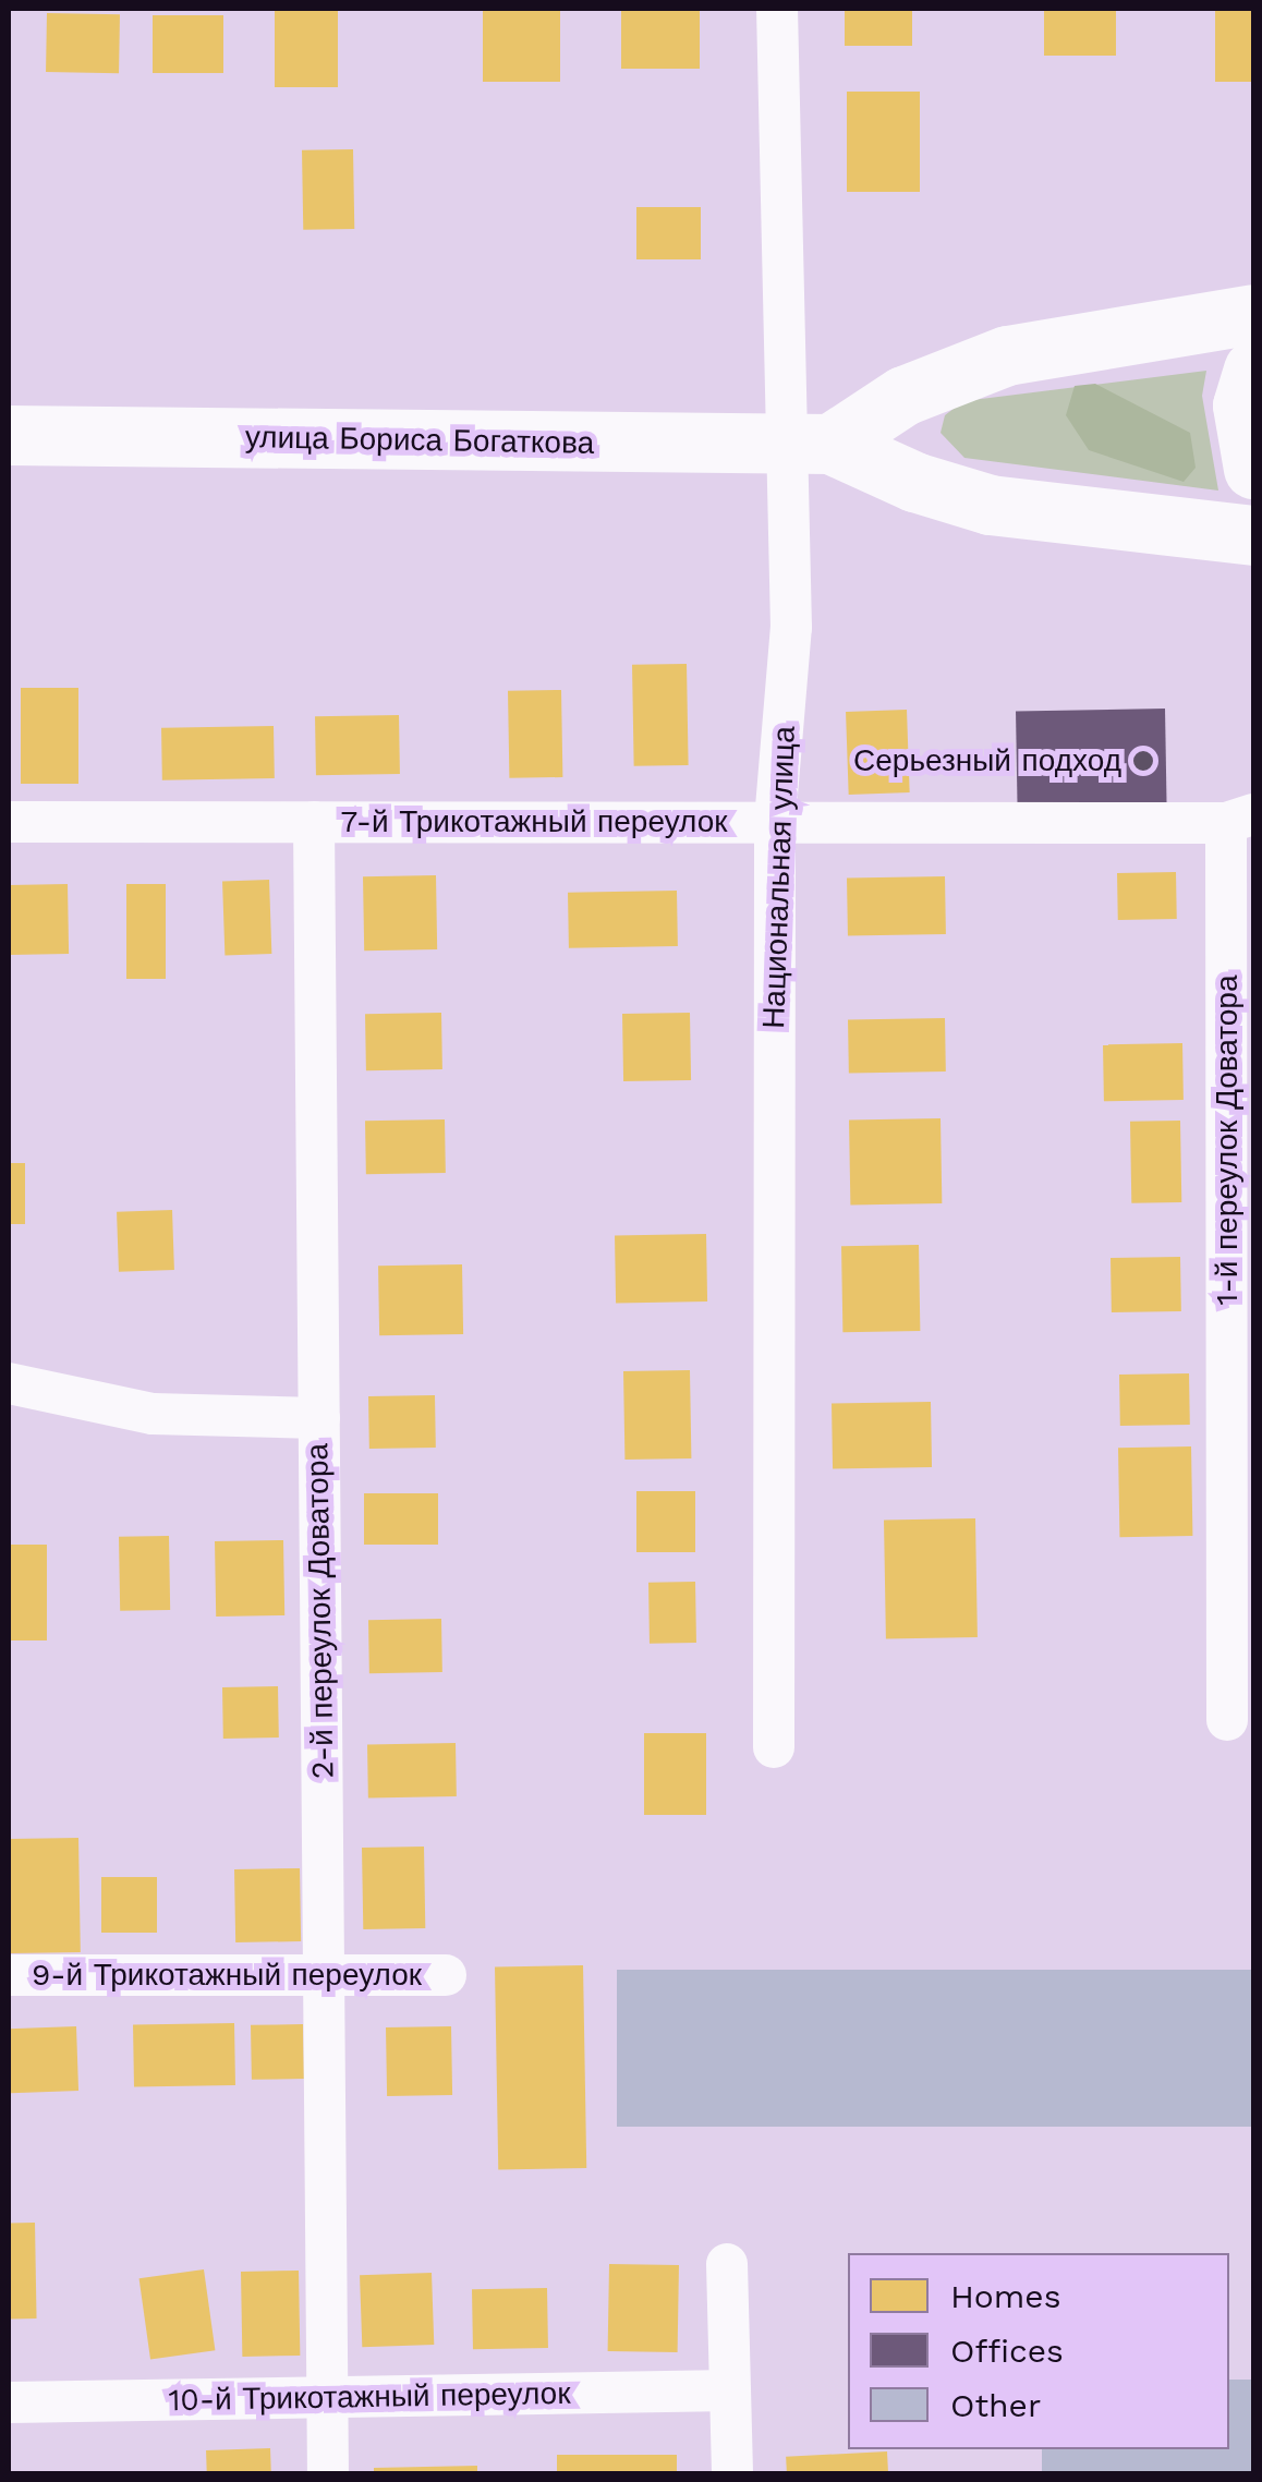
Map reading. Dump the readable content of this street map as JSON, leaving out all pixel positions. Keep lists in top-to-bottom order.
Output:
{
  "streets": {
    "main road": ["улица Бориса Богаткова"],
    "street": [
      "7-й Трикотажный переулок",
      "Национальная улица",
      "1-й переулок Доватора",
      "2-й переулок Доватора",
      "9-й Трикотажный переулок",
      "10-й Трикотажный переулок"
    ]
  },
  "crossings": [
    ["улица Бориса Богаткова", "Национальная улица"],
    ["7-й Трикотажный переулок", "Национальная улица"],
    ["7-й Трикотажный переулок", "1-й переулок Доватора"],
    ["7-й Трикотажный переулок", "2-й переулок Доватора"],
    ["2-й переулок Доватора", "9-й Трикотажный переулок"],
    ["2-й переулок Доватора", "10-й Трикотажный переулок"]
  ],
  "places": ["Серьезный подход"],
  "legend": ["Homes", "Offices", "Other"]
}
